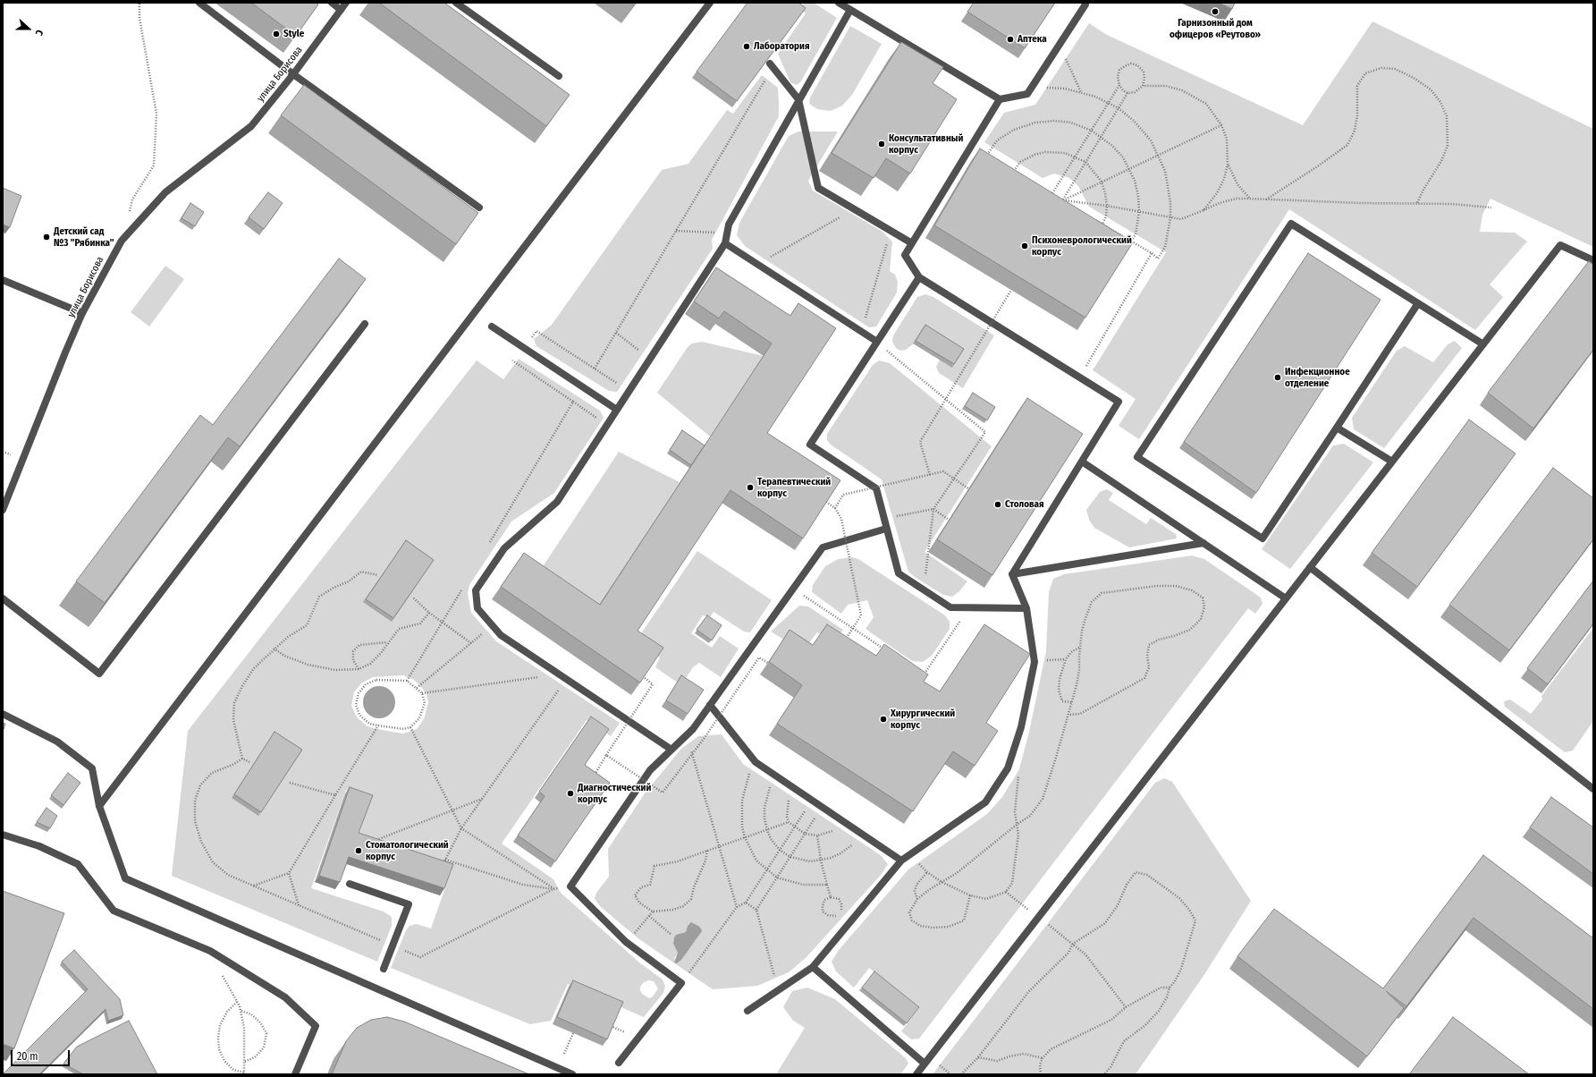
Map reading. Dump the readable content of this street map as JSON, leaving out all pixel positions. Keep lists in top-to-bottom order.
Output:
{
  "streets": {
    "street": ["улица Борисова"]
  },
  "places": [
    "Гарнизонный дом офицеров «Реутово»",
    "Style",
    "Аптека",
    "Лаборатория",
    "Консультативный корпус",
    "Детский сад №3 \"Рябинка\"",
    "Психоневрологический корпус",
    "Инфекционное отделение",
    "Терапевтический корпус",
    "Столовая",
    "Хирургический корпус",
    "Диагностический корпус",
    "Стоматологический корпус"
  ],
  "scale_bar": "20 m",
  "north": "right"
}
